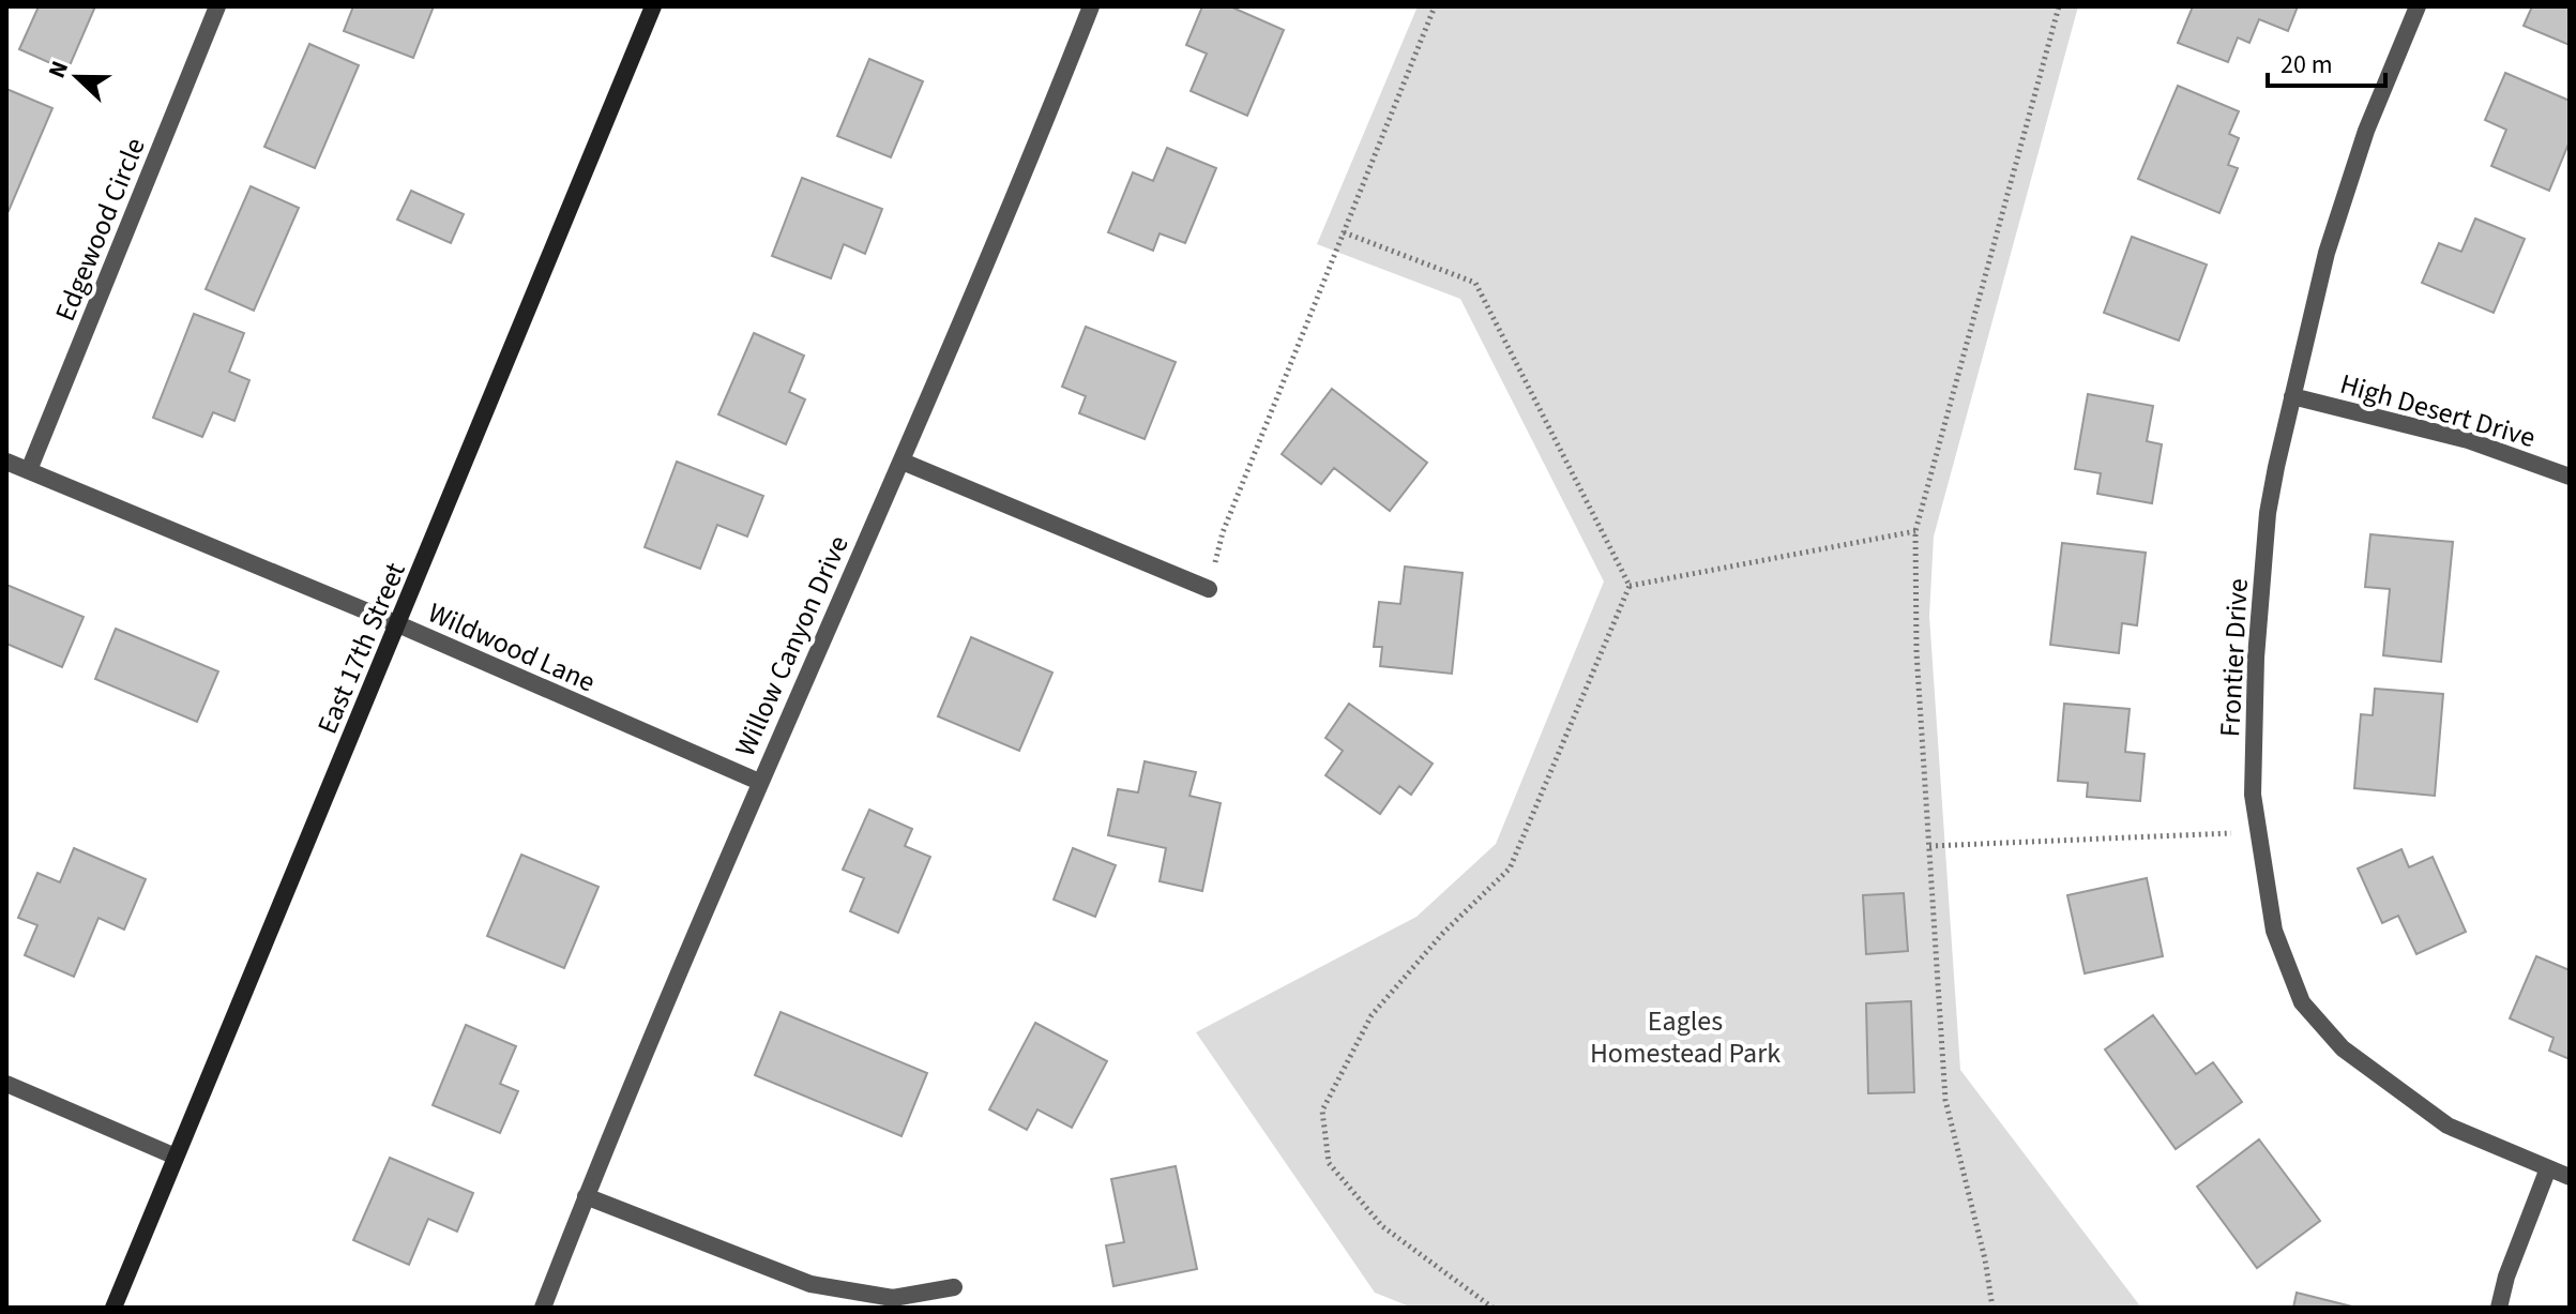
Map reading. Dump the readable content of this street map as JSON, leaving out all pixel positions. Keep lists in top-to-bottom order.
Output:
{
  "streets": {
    "main road": ["East 17th Street"],
    "street": [
      "Edgewood Circle",
      "High Desert Drive",
      "Willow Canyon Drive",
      "Wildwood Lane",
      "Frontier Drive"
    ]
  },
  "crossings": [
    ["Edgewood Circle", "Wildwood Lane"],
    ["High Desert Drive", "Frontier Drive"],
    ["Willow Canyon Drive", "Wildwood Lane"],
    ["Wildwood Lane", "East 17th Street"]
  ],
  "parks": ["Eagles Homestead Park"],
  "scale_bar": "20 m",
  "north": "left"
}
